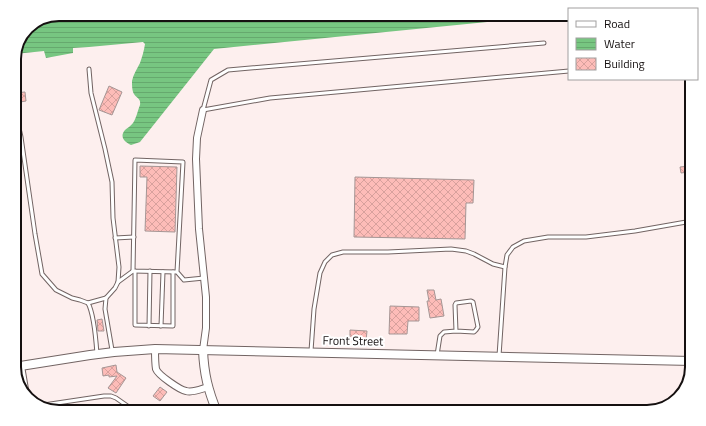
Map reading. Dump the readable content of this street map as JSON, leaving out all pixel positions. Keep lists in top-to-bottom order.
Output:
{
  "streets": {
    "street": ["Front Street"]
  },
  "legend": ["Road", "Water", "Building"]
}
